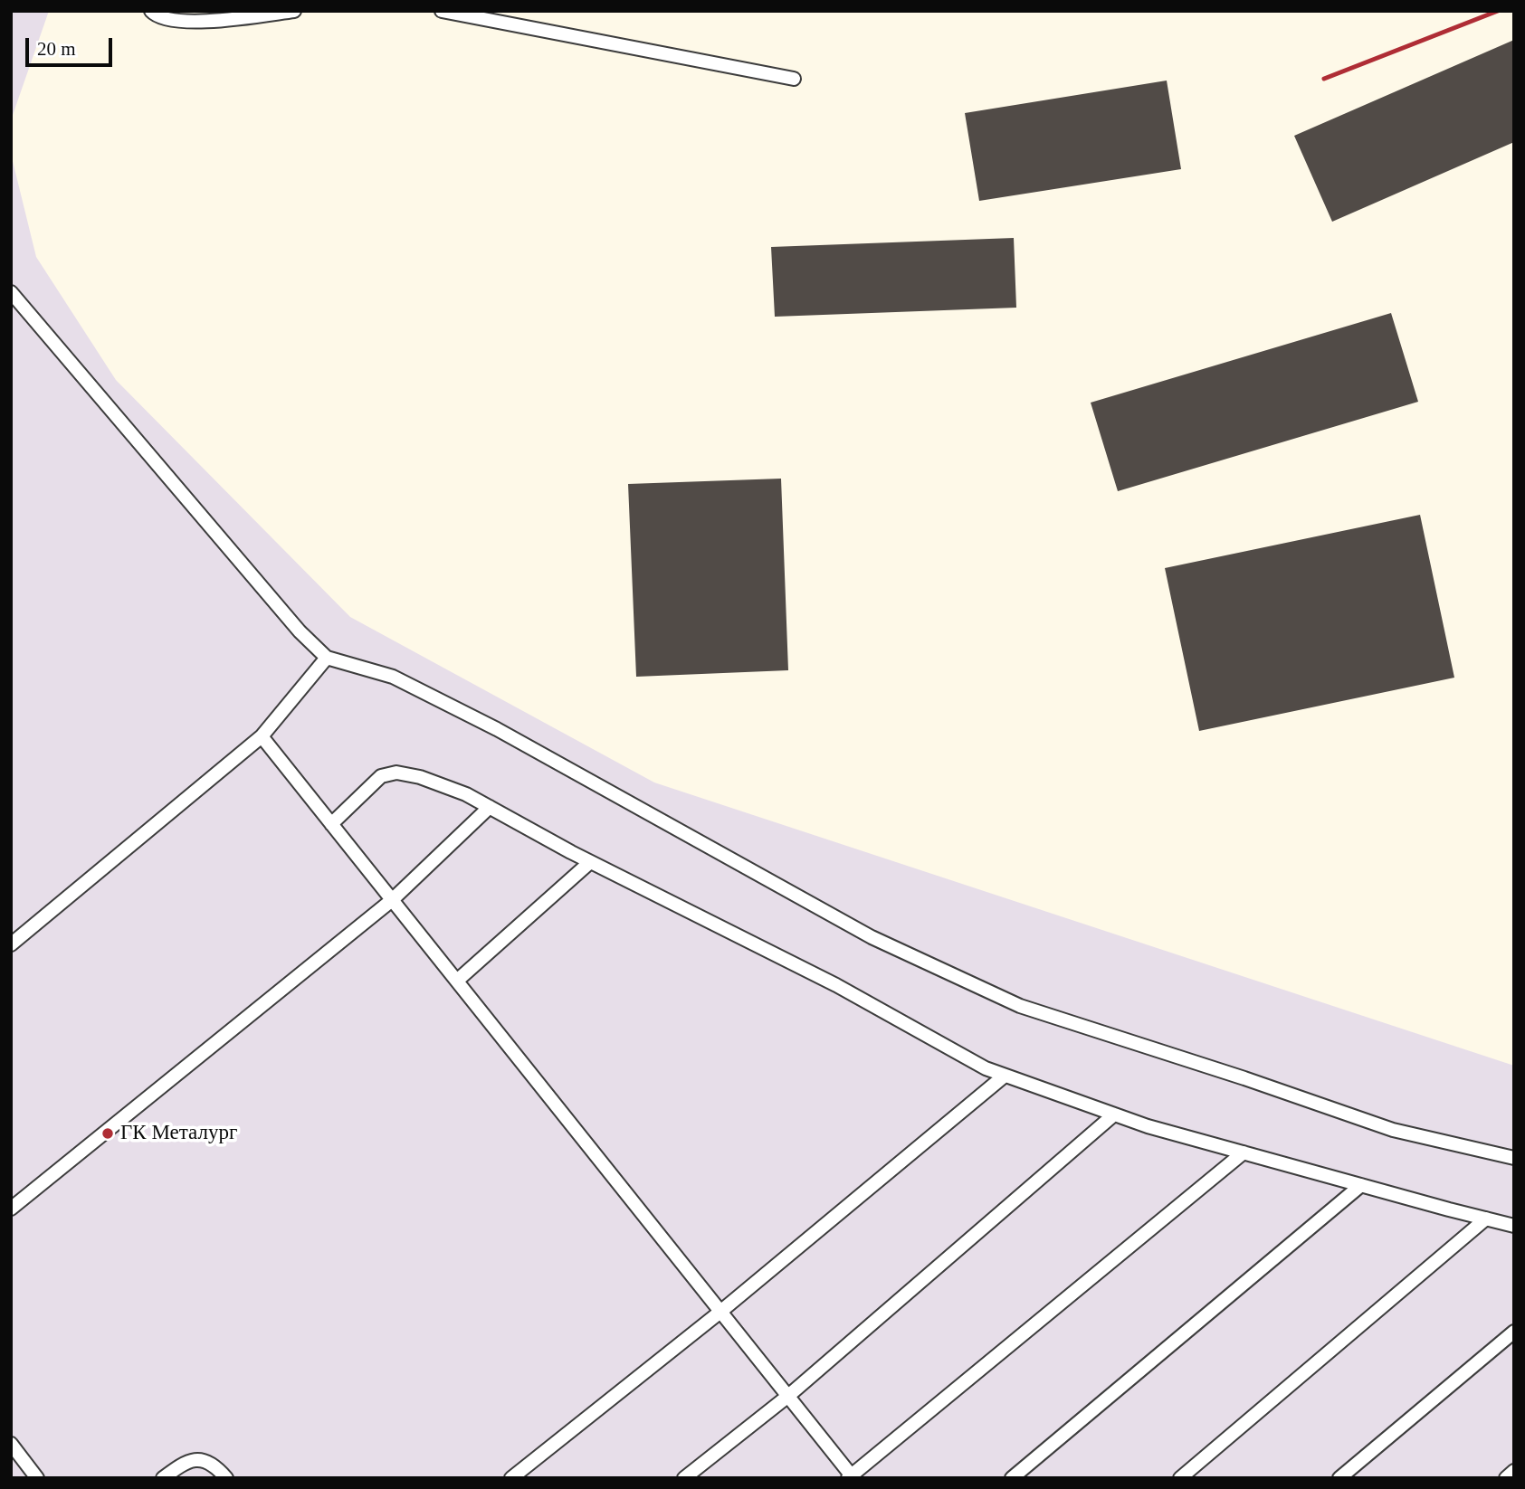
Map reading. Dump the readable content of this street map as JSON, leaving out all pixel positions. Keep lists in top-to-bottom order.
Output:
{
  "places": ["ГК Металург"],
  "scale_bar": "20 m"
}
